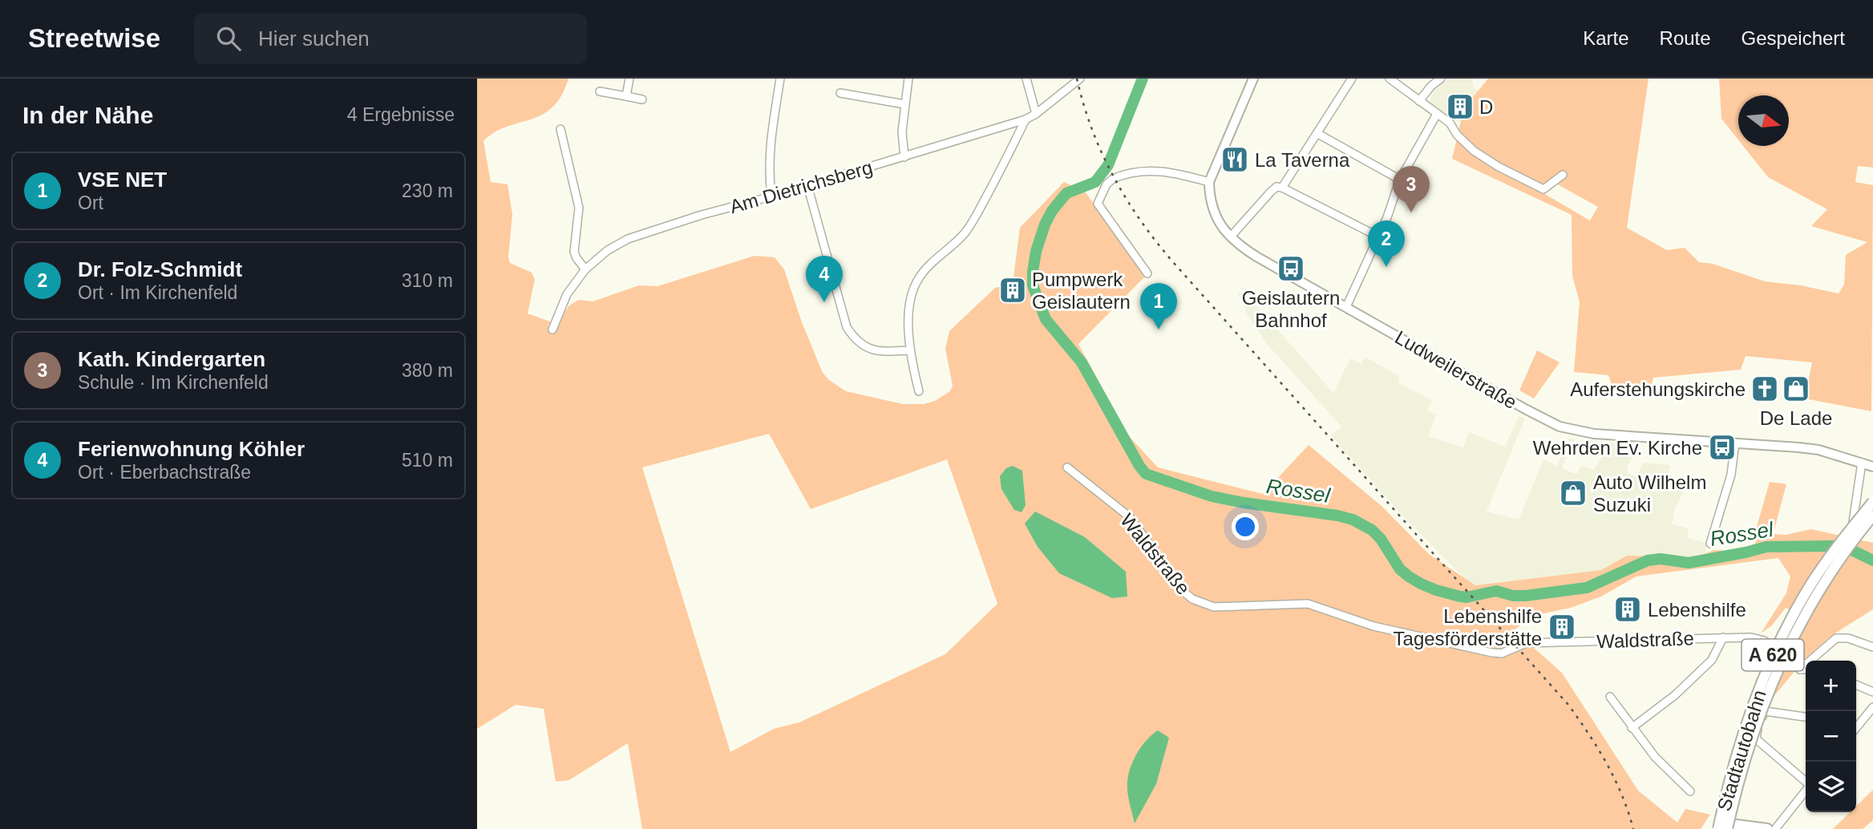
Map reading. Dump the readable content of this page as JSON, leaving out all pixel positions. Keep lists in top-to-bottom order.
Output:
{
  "streets": {
    "highway": ["A 620", "Stadtautobahn"],
    "main road": ["Ludweilerstraße"],
    "street": ["Am Dietrichsberg", "Waldstraße"]
  },
  "crossings": [
    ["A 620", "Stadtautobahn"]
  ],
  "water": ["Rossel"],
  "places": {
    "building": [
      "D",
      "Pumpwerk Geislautern",
      "Lebenshilfe",
      "Lebenshilfe Tagesförderstätte"
    ],
    "restaurant": ["La Taverna"],
    "bus stop": ["Geislautern Bahnhof", "Wehrden Ev. Kirche"],
    "church": ["Auferstehungskirche"],
    "shop": ["De Lade", "Auto Wilhelm Suzuki"]
  },
  "north": "right",
  "page": {
    "header": "Streetwise",
    "search": "Hier suchen",
    "nav": ["Karte", "Route", "Gespeichert"],
    "heading": ["In der Nähe", "4 Ergebnisse"],
    "list": [
      {
        "mark": "1",
        "name": "VSE NET",
        "note": "Ort",
        "value": "230 m"
      },
      {
        "mark": "2",
        "name": "Dr. Folz-Schmidt",
        "note": "Ort · Im Kirchenfeld",
        "value": "310 m"
      },
      {
        "mark": "3",
        "name": "Kath. Kindergarten",
        "note": "Schule · Im Kirchenfeld",
        "value": "380 m"
      },
      {
        "mark": "4",
        "name": "Ferienwohnung Köhler",
        "note": "Ort · Eberbachstraße",
        "value": "510 m"
      }
    ],
    "pins": [
      "3",
      "2",
      "4",
      "1"
    ],
    "map_buttons": ["+", "−"]
  }
}
